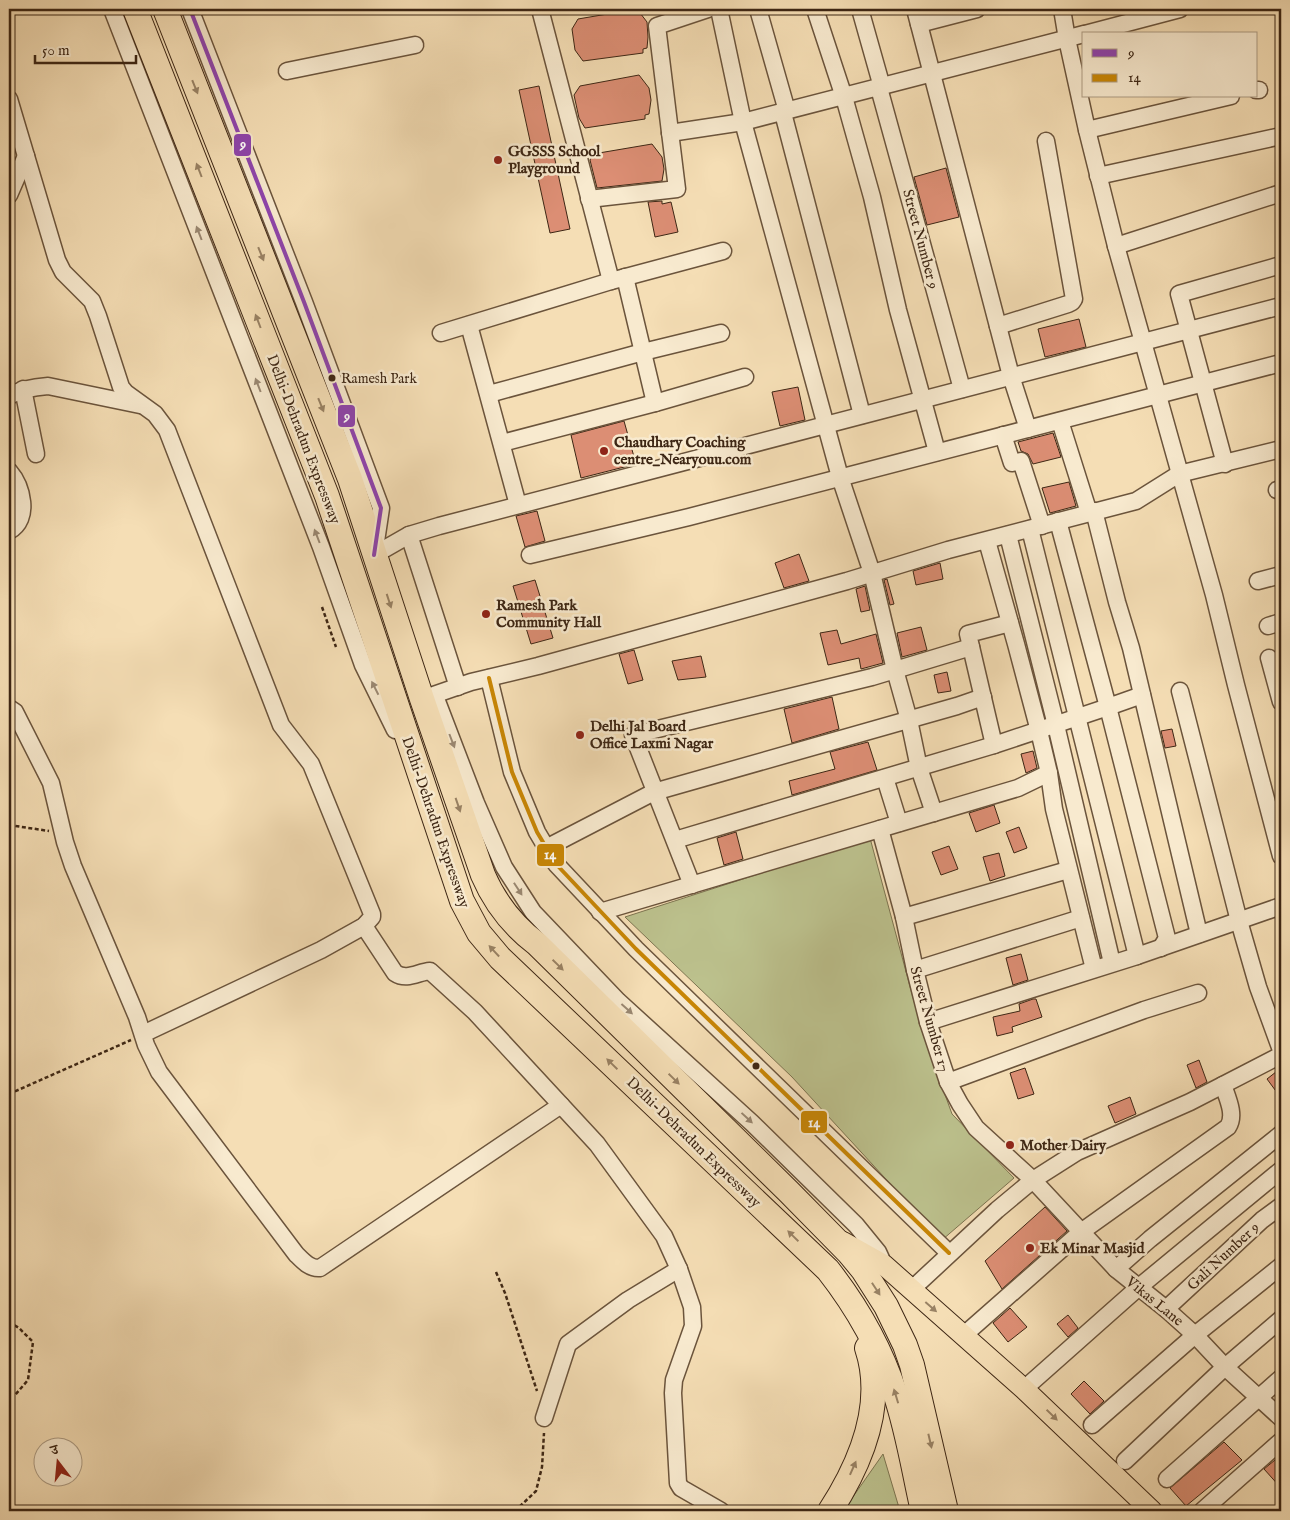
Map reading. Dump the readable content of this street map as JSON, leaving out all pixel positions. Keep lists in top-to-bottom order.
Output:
{
  "streets": {
    "highway": ["Delhi-Dehradun Expressway"],
    "street": [
      "Street Number 9",
      "Street Number 17",
      "Gali Number 9",
      "Vikas Lane"
    ]
  },
  "crossings": [
    ["Street Number 17", "Vikas Lane"],
    ["Gali Number 9", "Vikas Lane"]
  ],
  "places": [
    "GGSSS School Playground",
    "Ramesh Park",
    "Chaudhary Coaching centre_Nearyouu.com",
    "Ramesh Park Community Hall",
    "Delhi Jal Board Office Laxmi Nagar",
    "Mother Dairy",
    "Ek Minar Masjid"
  ],
  "lines": ["transit line 9", "transit line 14"],
  "legend": ["9", "14"],
  "scale_bar": "50 m",
  "north": "top"
}
